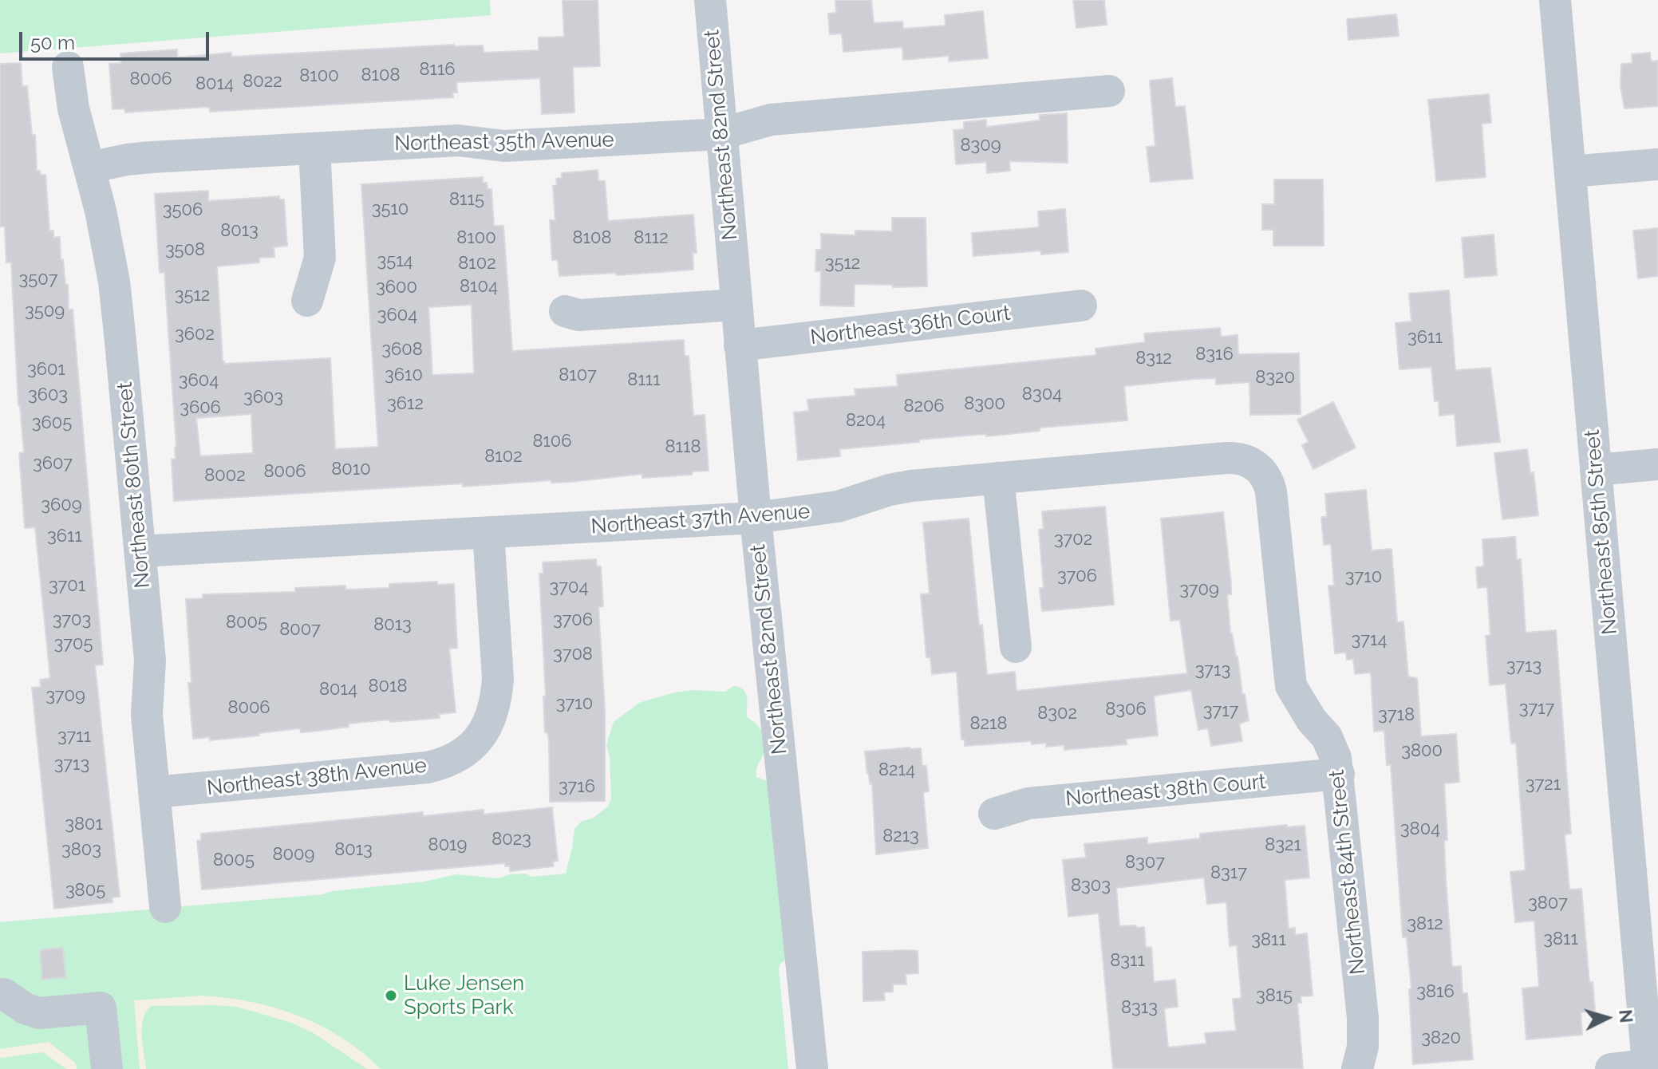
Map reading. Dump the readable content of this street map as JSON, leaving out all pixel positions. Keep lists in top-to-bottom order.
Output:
{
  "streets": {
    "street": [
      "Northeast 82nd Street",
      "Northeast 35th Avenue",
      "Northeast 36th Court",
      "Northeast 80th Street",
      "Northeast 37th Avenue",
      "Northeast 85th Street",
      "Northeast 38th Avenue",
      "Northeast 38th Court",
      "Northeast 84th Street"
    ]
  },
  "crossings": [
    ["Northeast 82nd Street", "Northeast 35th Avenue"],
    ["Northeast 82nd Street", "Northeast 36th Court"],
    ["Northeast 82nd Street", "Northeast 37th Avenue"],
    ["Northeast 35th Avenue", "Northeast 80th Street"],
    ["Northeast 80th Street", "Northeast 37th Avenue"],
    ["Northeast 80th Street", "Northeast 38th Avenue"],
    ["Northeast 37th Avenue", "Northeast 38th Avenue"],
    ["Northeast 37th Avenue", "Northeast 84th Street"],
    ["Northeast 38th Court", "Northeast 84th Street"]
  ],
  "places": ["Luke Jensen Sports Park"],
  "house_numbers": [
    "8116",
    "8108",
    "8100",
    "8006",
    "8022",
    "8014",
    "8309",
    "8115",
    "3510",
    "3506",
    "8013",
    "8100",
    "8108",
    "8112",
    "3508",
    "3514",
    "8102",
    "3512",
    "3507",
    "8104",
    "3600",
    "3512",
    "3509",
    "3604",
    "3602",
    "3611",
    "3608",
    "8316",
    "8312",
    "3601",
    "3610",
    "8107",
    "8320",
    "8111",
    "3604",
    "8304",
    "3603",
    "3603",
    "3612",
    "8300",
    "8206",
    "3606",
    "8204",
    "3605",
    "8106",
    "8118",
    "8102",
    "3607",
    "8010",
    "8006",
    "8002",
    "3609",
    "3611",
    "3702",
    "3706",
    "3710",
    "3701",
    "3704",
    "3709",
    "3703",
    "3706",
    "8005",
    "8013",
    "8007",
    "3714",
    "3705",
    "3708",
    "3713",
    "3713",
    "8018",
    "8014",
    "3709",
    "3710",
    "8006",
    "3717",
    "8306",
    "3717",
    "8302",
    "3718",
    "8218",
    "3711",
    "3800",
    "3713",
    "8214",
    "3721",
    "3716",
    "3801",
    "3804",
    "8213",
    "8023",
    "8019",
    "8321",
    "3803",
    "8013",
    "8009",
    "8005",
    "8307",
    "8317",
    "8303",
    "3805",
    "3807",
    "3812",
    "3811",
    "3811",
    "8311",
    "3816",
    "3815",
    "8313",
    "3820"
  ],
  "scale_bar": "50 m",
  "north": "right"
}
